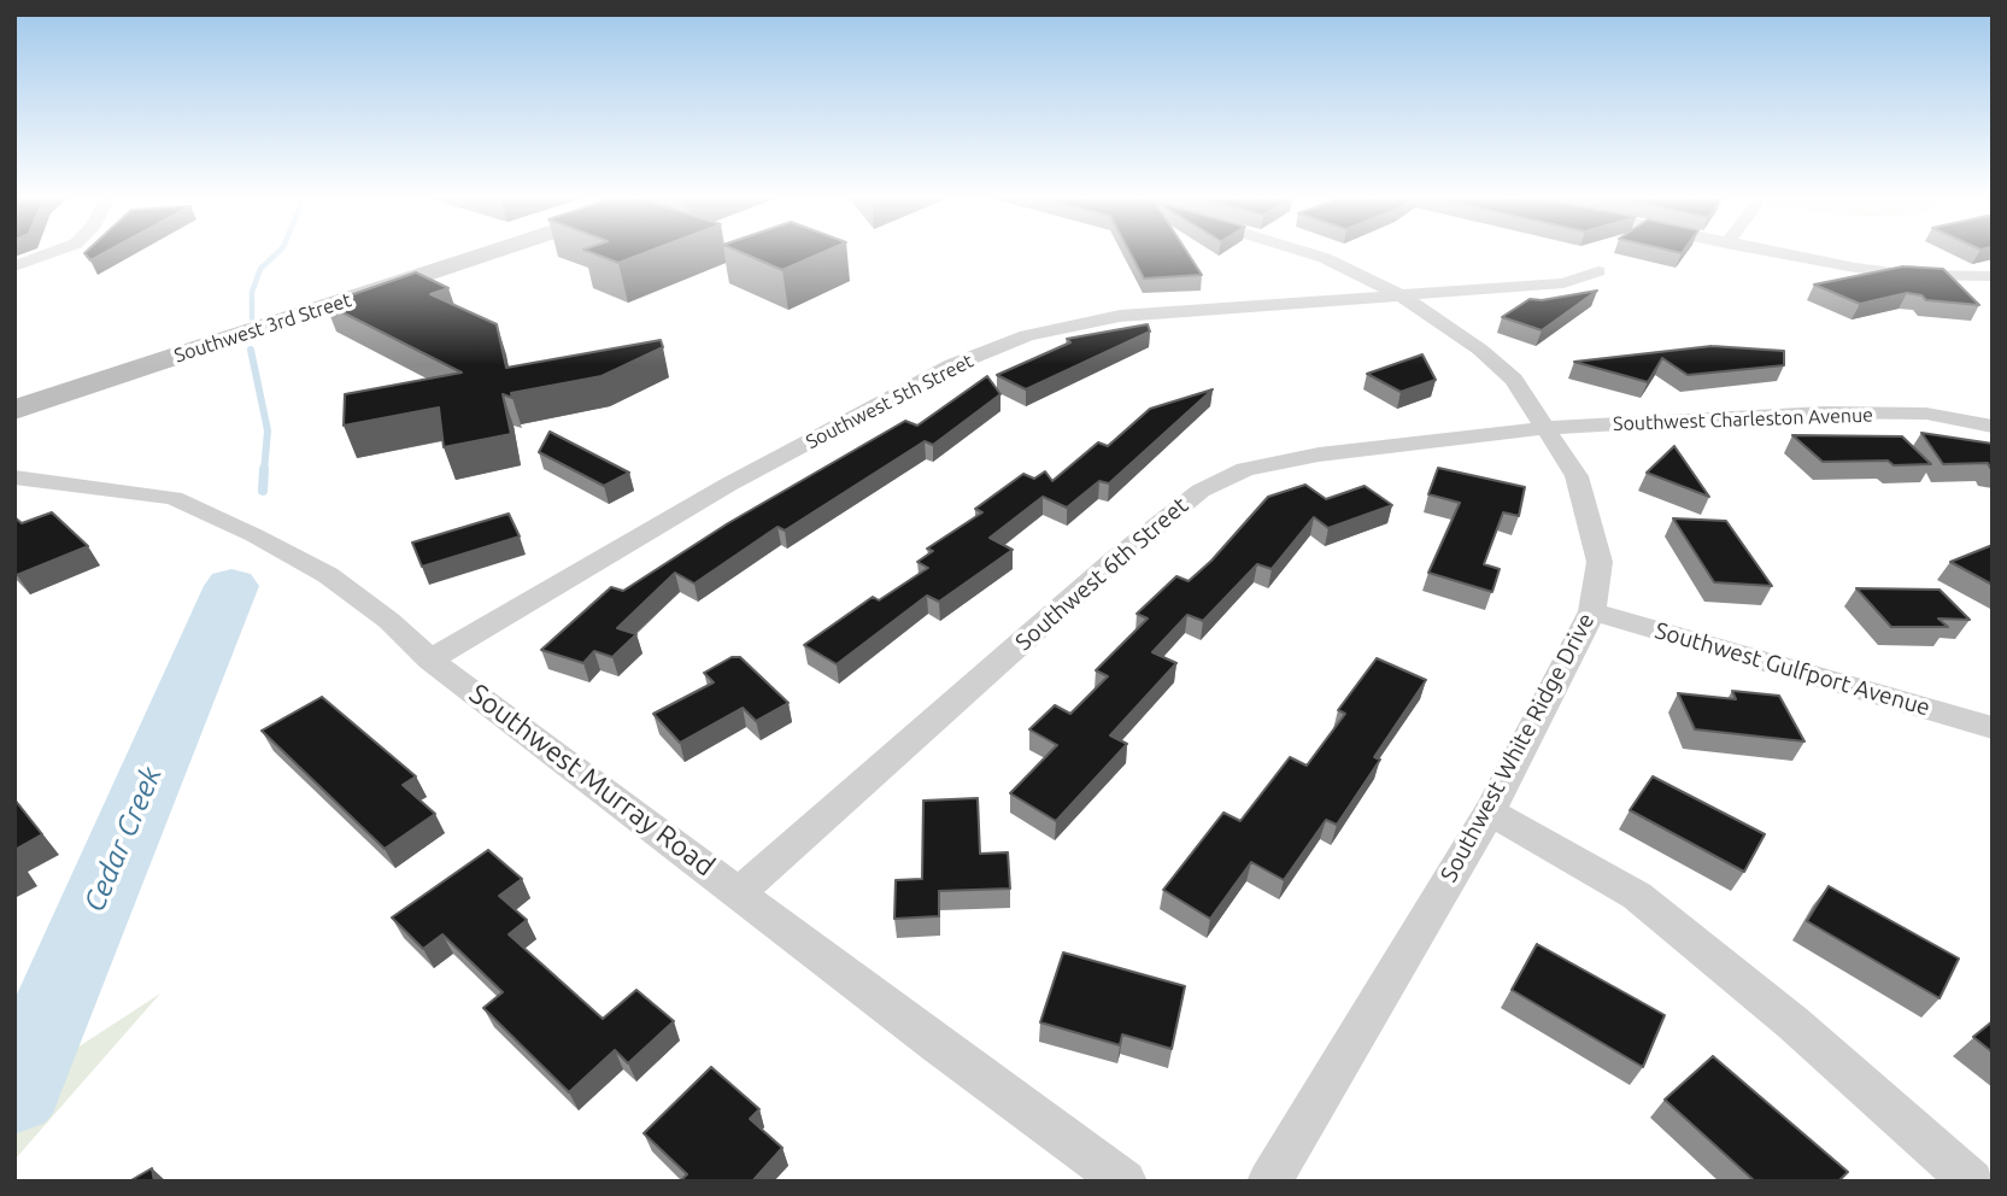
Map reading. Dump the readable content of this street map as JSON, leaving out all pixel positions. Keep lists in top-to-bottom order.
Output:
{
  "streets": {
    "main road": ["Southwest 3rd Street"],
    "street": [
      "Southwest 5th Street",
      "Southwest Charleston Avenue",
      "Southwest 6th Street",
      "Southwest Gulfport Avenue",
      "Southwest White Ridge Drive",
      "Southwest Murray Road"
    ]
  },
  "crossings": [
    ["Southwest 5th Street", "Southwest White Ridge Drive"],
    ["Southwest 5th Street", "Southwest Murray Road"],
    ["Southwest Charleston Avenue", "Southwest 6th Street"],
    ["Southwest Charleston Avenue", "Southwest White Ridge Drive"],
    ["Southwest 6th Street", "Southwest White Ridge Drive"],
    ["Southwest 6th Street", "Southwest Murray Road"],
    ["Southwest Gulfport Avenue", "Southwest White Ridge Drive"]
  ],
  "water": ["Cedar Creek"]
}
